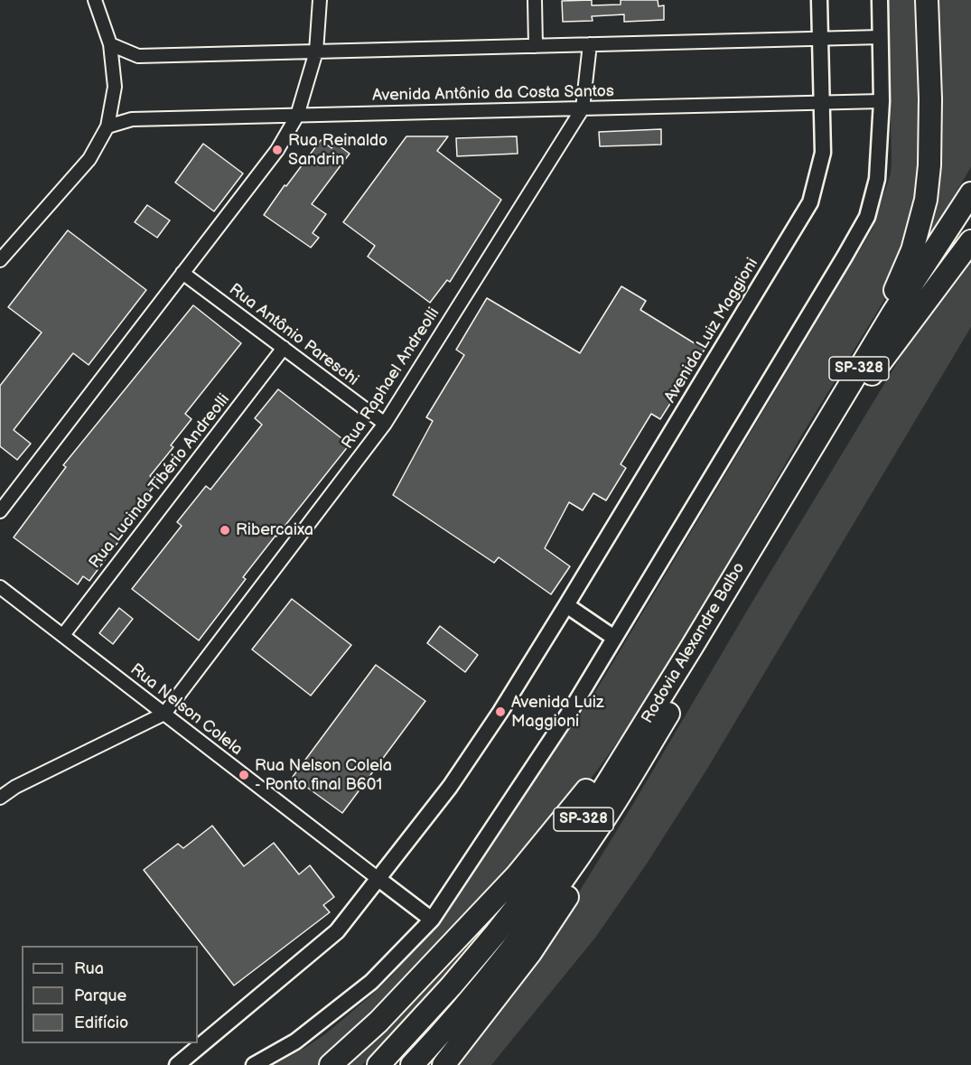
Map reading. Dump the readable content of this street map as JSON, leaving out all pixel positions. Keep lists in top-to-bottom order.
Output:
{
  "streets": {
    "highway": ["SP-328", "Rodovia Alexandre Balbo"],
    "street": [
      "Avenida Antônio da Costa Santos",
      "Avenida Luiz Maggioni",
      "Rua Antônio Pareschi",
      "Rua Raphael Andreolli",
      "Rua Lucinda Tibério Andreolli",
      "Rua Nelson Colela"
    ]
  },
  "crossings": [
    ["Avenida Antônio da Costa Santos", "Avenida Luiz Maggioni"],
    ["Avenida Antônio da Costa Santos", "Rua Raphael Andreolli"],
    ["Avenida Luiz Maggioni", "Rua Nelson Colela"],
    ["Rua Antônio Pareschi", "Rua Raphael Andreolli"],
    ["Rua Antônio Pareschi", "Rua Lucinda Tibério Andreolli"],
    ["Rua Raphael Andreolli", "Rua Nelson Colela"],
    ["Rua Lucinda Tibério Andreolli", "Rua Nelson Colela"]
  ],
  "places": [
    "Rua Reinaldo Sandrin",
    "Ribercaixa",
    "Avenida Luiz Maggioni",
    "Rua Nelson Colela - Ponto final B601"
  ],
  "legend": ["Rua", "Parque", "Edifício"]
}
